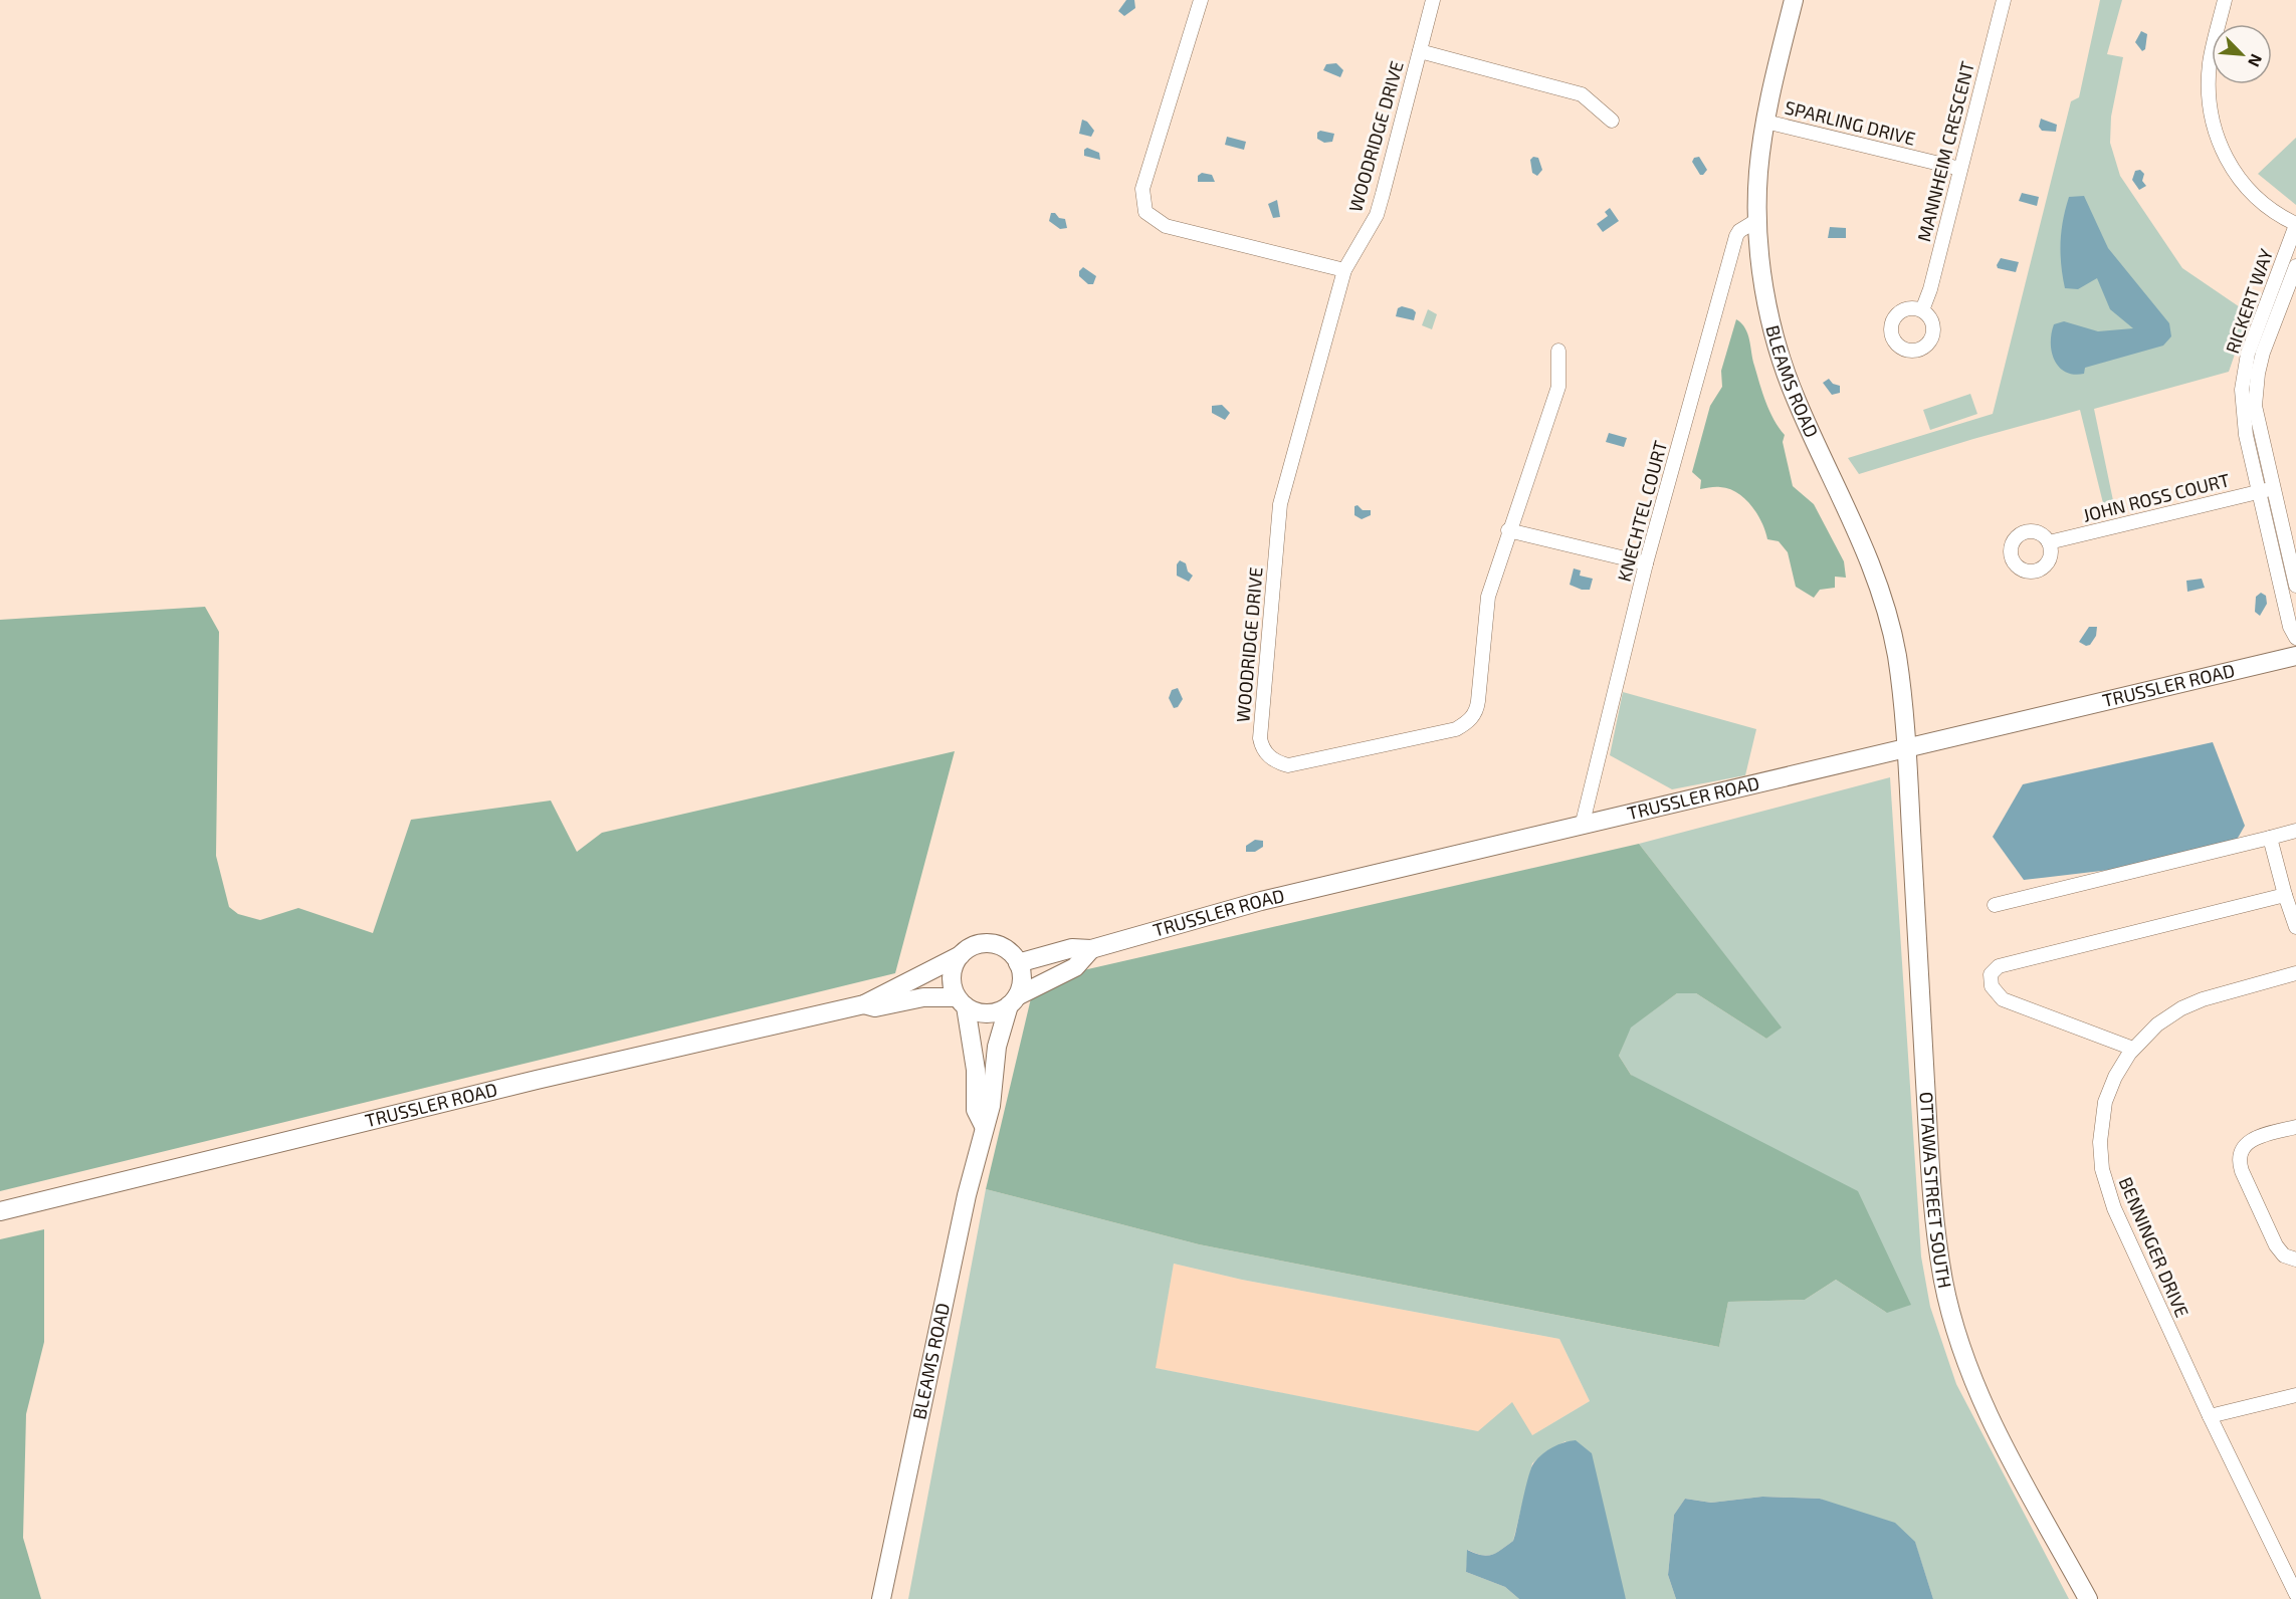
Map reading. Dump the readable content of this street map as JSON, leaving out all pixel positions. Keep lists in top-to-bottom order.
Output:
{
  "streets": {
    "main road": ["BLEAMS ROAD", "TRUSSLER ROAD", "OTTAWA STREET SOUTH"],
    "street": [
      "SPARLING DRIVE",
      "WOODRIDGE DRIVE",
      "MANNHEIM CRESCENT",
      "RICKERT WAY",
      "JOHN ROSS COURT",
      "KNECHTEL COURT",
      "BENNINGER DRIVE"
    ]
  },
  "crossings": [
    ["SPARLING DRIVE", "MANNHEIM CRESCENT"],
    ["SPARLING DRIVE", "BLEAMS ROAD"],
    ["RICKERT WAY", "JOHN ROSS COURT"],
    ["BLEAMS ROAD", "KNECHTEL COURT"],
    ["BLEAMS ROAD", "TRUSSLER ROAD"],
    ["BLEAMS ROAD", "OTTAWA STREET SOUTH"],
    ["KNECHTEL COURT", "TRUSSLER ROAD"],
    ["TRUSSLER ROAD", "OTTAWA STREET SOUTH"]
  ],
  "north": "bottom right"
}
